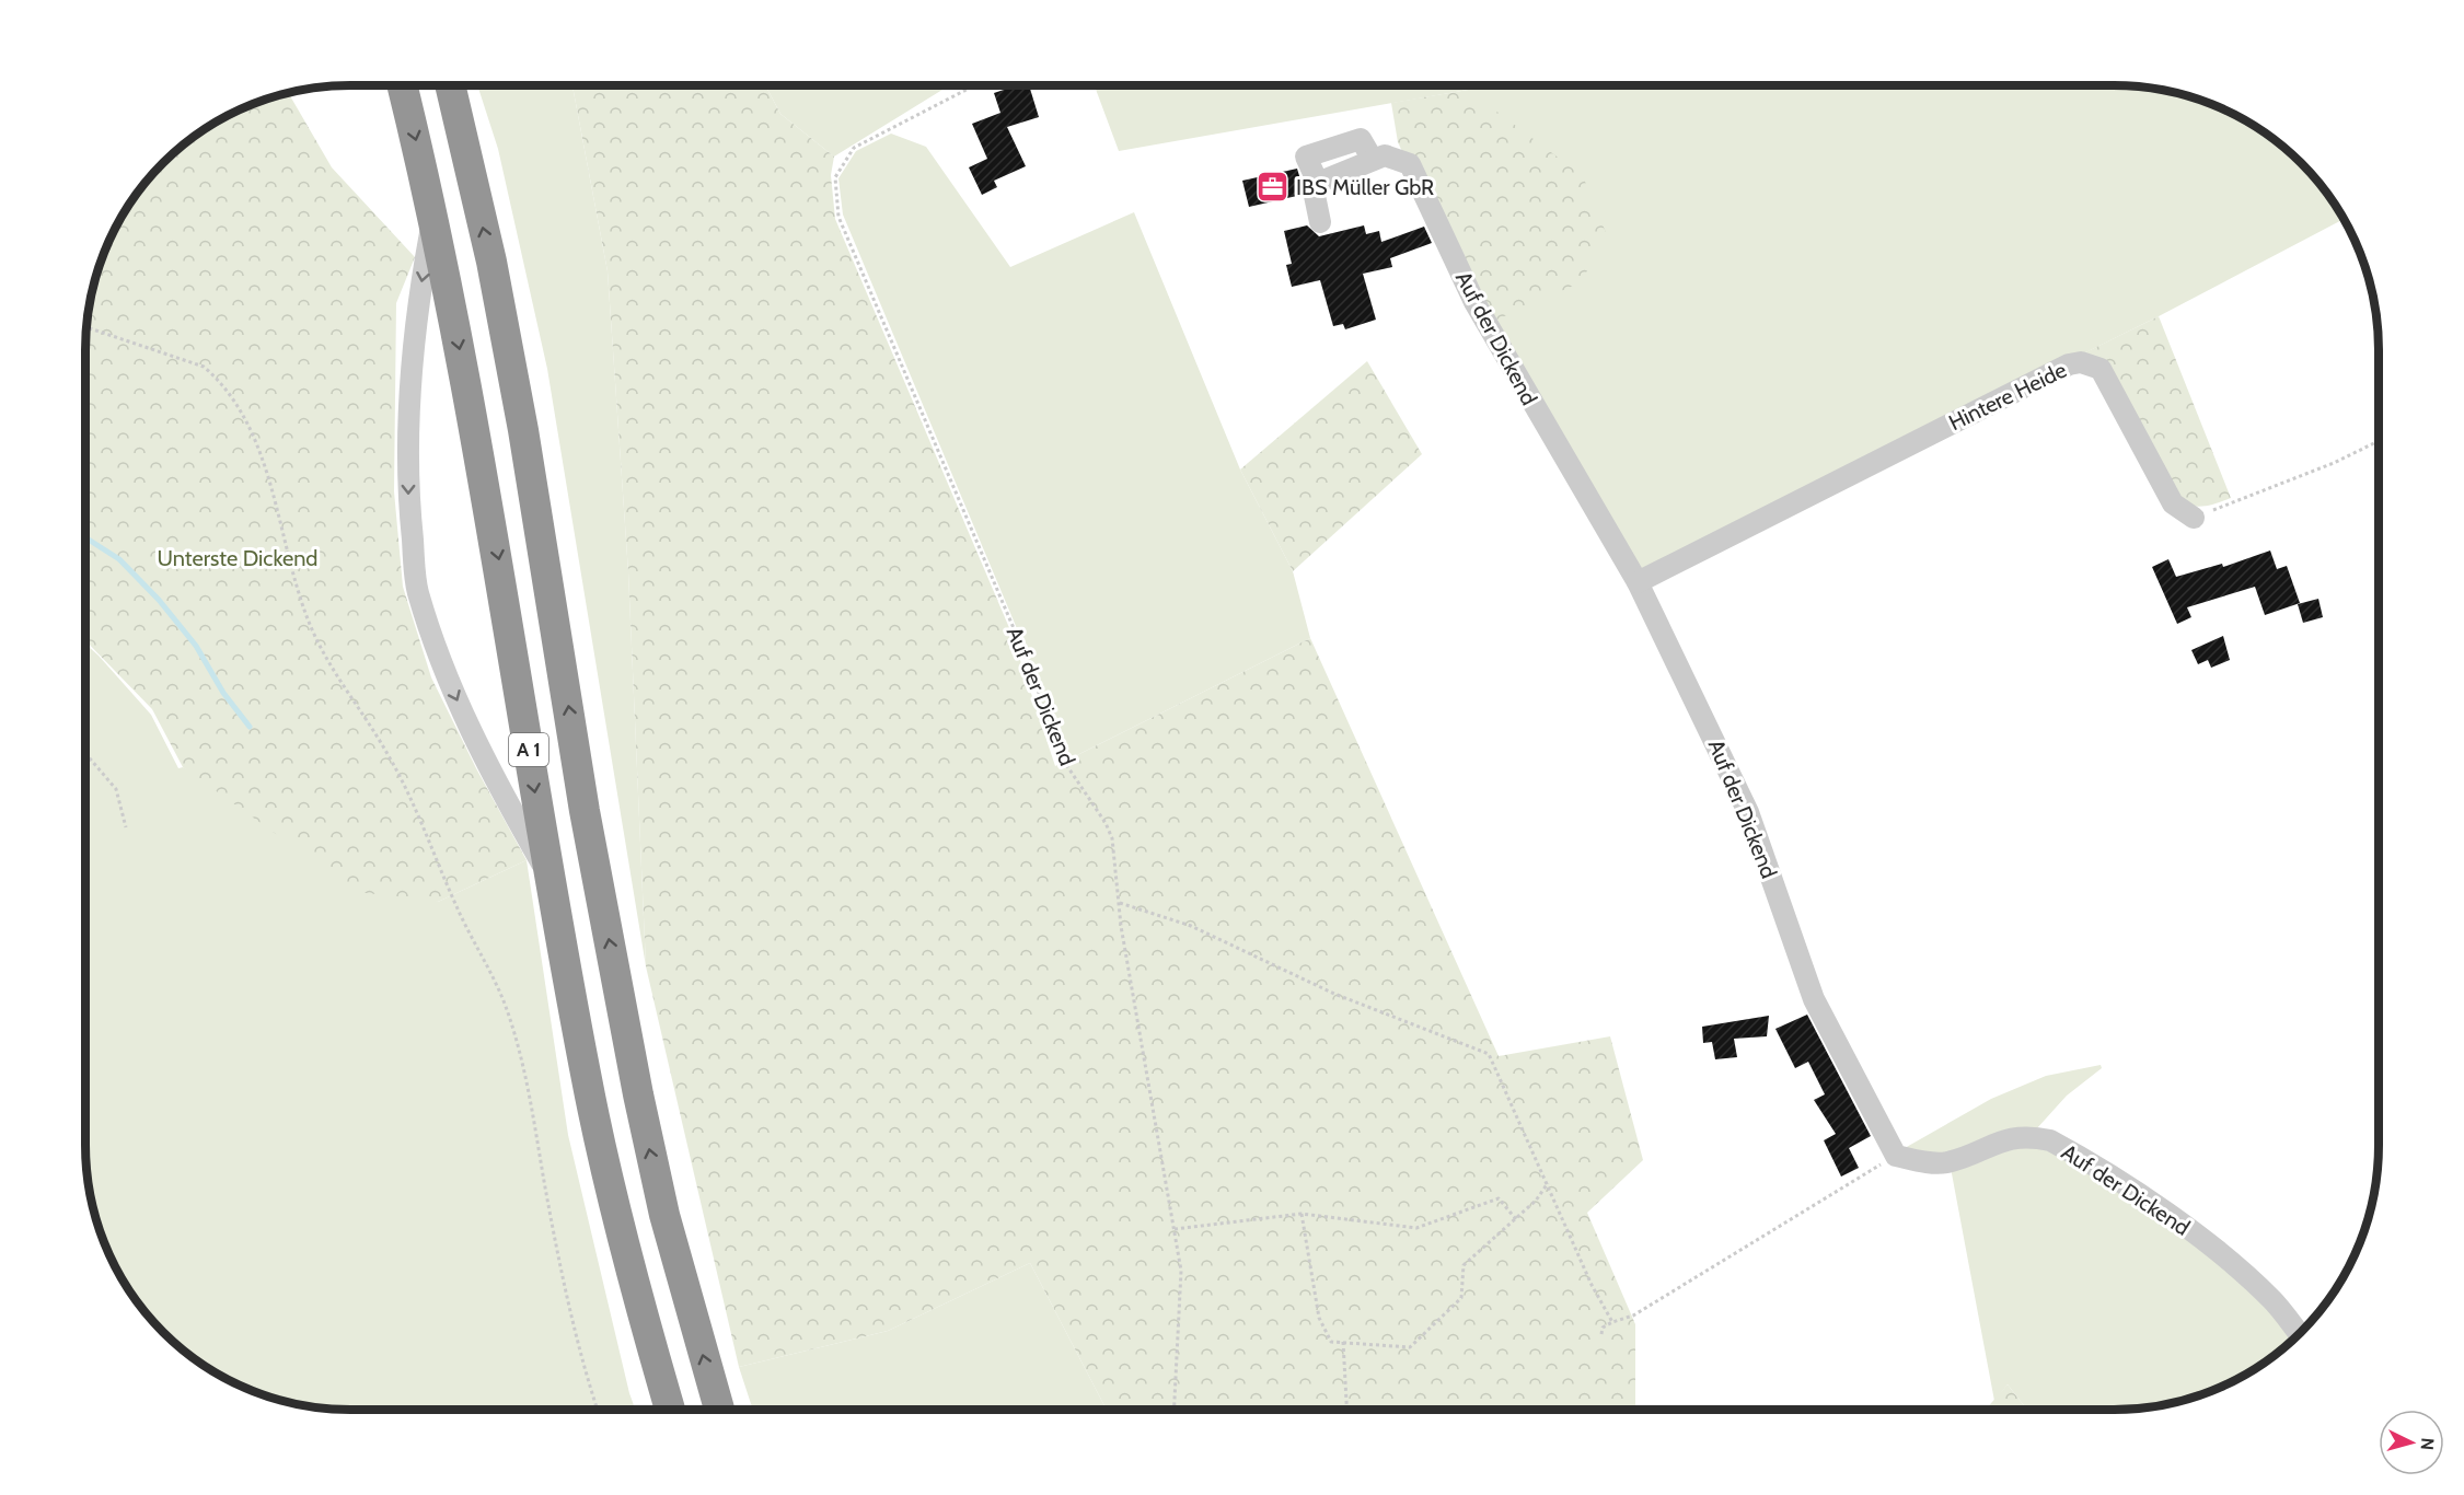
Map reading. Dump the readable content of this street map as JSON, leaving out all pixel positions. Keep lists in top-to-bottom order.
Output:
{
  "streets": {
    "highway": ["A 1"],
    "street": ["Auf der Dickend", "Hintere Heide"]
  },
  "crossings": [
    ["Auf der Dickend", "Hintere Heide"]
  ],
  "parks": ["Unterste Dickend"],
  "places": {
    "office": ["IBS Müller GbR"]
  },
  "north": "right"
}
